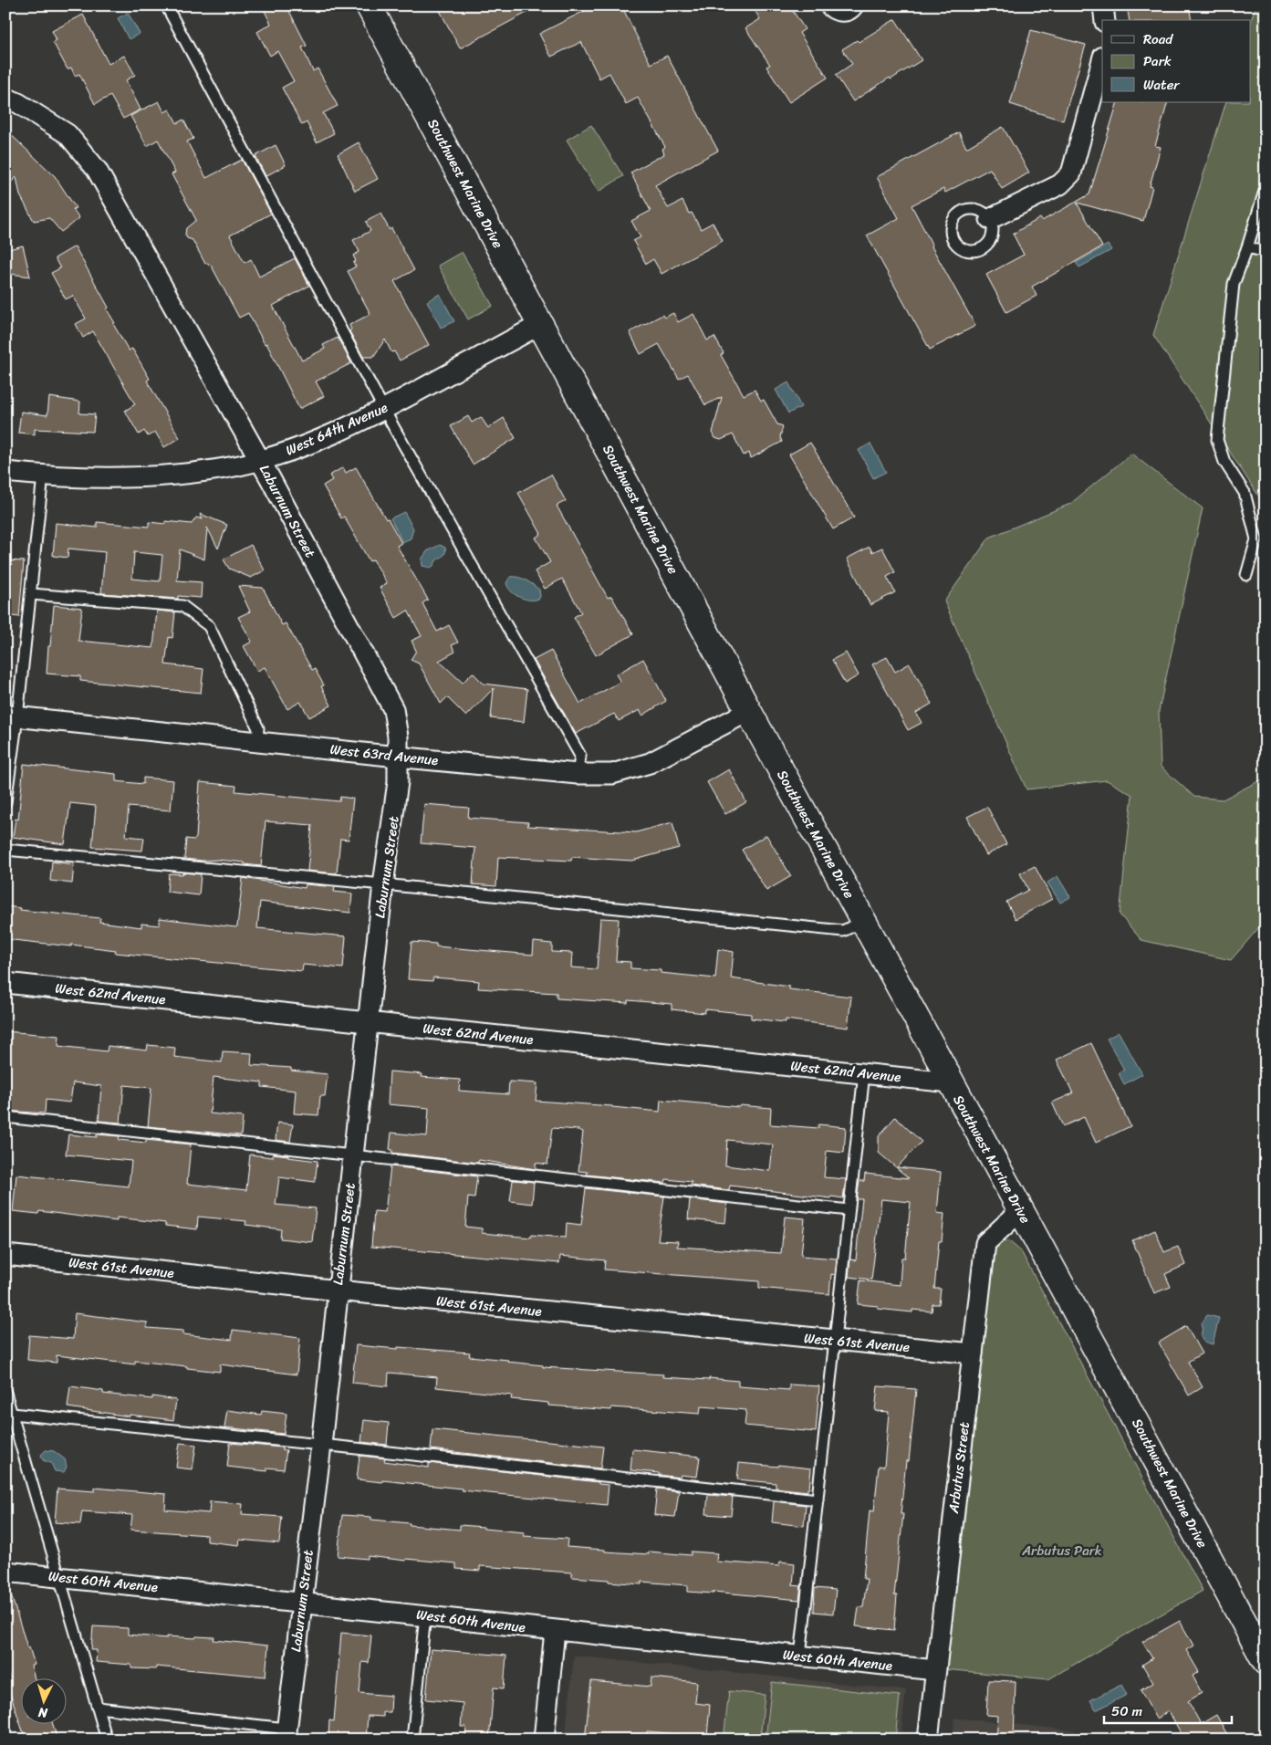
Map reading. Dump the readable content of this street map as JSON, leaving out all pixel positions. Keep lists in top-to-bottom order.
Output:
{
  "streets": {
    "main road": ["Southwest Marine Drive"],
    "street": [
      "West 64th Avenue",
      "Laburnum Street",
      "West 63rd Avenue",
      "West 62nd Avenue",
      "West 61st Avenue",
      "Arbutus Street",
      "West 60th Avenue"
    ]
  },
  "crossings": [
    ["Southwest Marine Drive", "West 64th Avenue"],
    ["Southwest Marine Drive", "West 63rd Avenue"],
    ["Southwest Marine Drive", "West 62nd Avenue"],
    ["Southwest Marine Drive", "Arbutus Street"],
    ["West 64th Avenue", "Laburnum Street"],
    ["Laburnum Street", "West 63rd Avenue"],
    ["Laburnum Street", "West 62nd Avenue"],
    ["Laburnum Street", "West 61st Avenue"],
    ["Laburnum Street", "West 60th Avenue"],
    ["West 61st Avenue", "Arbutus Street"],
    ["Arbutus Street", "West 60th Avenue"]
  ],
  "parks": ["Arbutus Park"],
  "legend": ["Road", "Park", "Water"],
  "scale_bar": "50 m",
  "north": "bottom"
}
